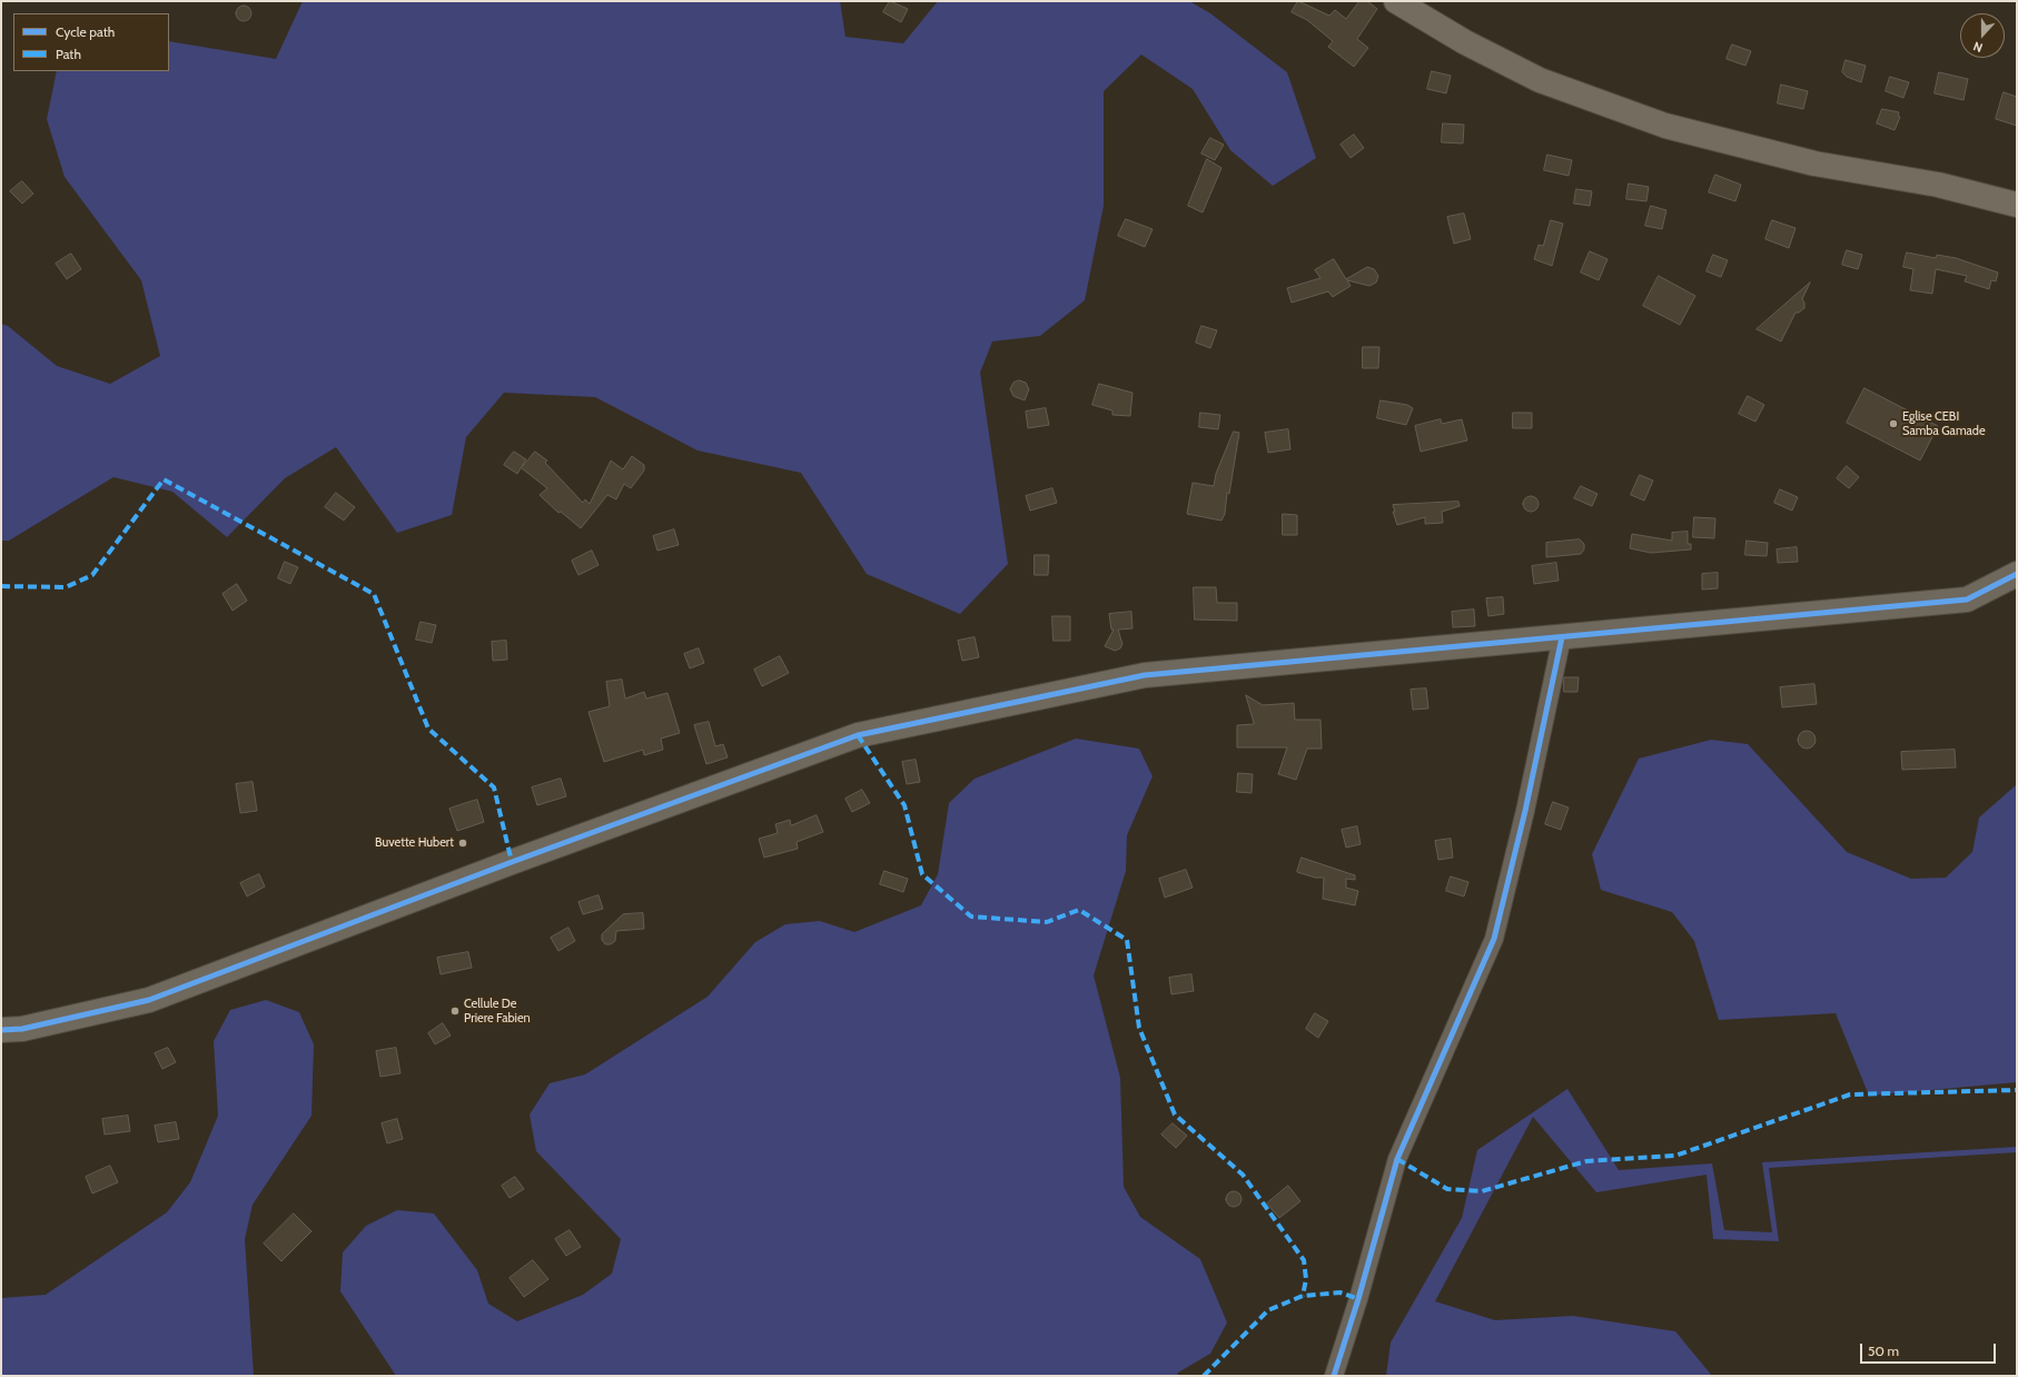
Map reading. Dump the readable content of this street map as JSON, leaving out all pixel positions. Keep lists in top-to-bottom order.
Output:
{
  "places": ["Eglise CEBI Samba Gamade", "Buvette Hubert", "Cellule De Priere Fabien"],
  "legend": ["Cycle path", "Path"],
  "scale_bar": "50 m",
  "north": "bottom"
}
